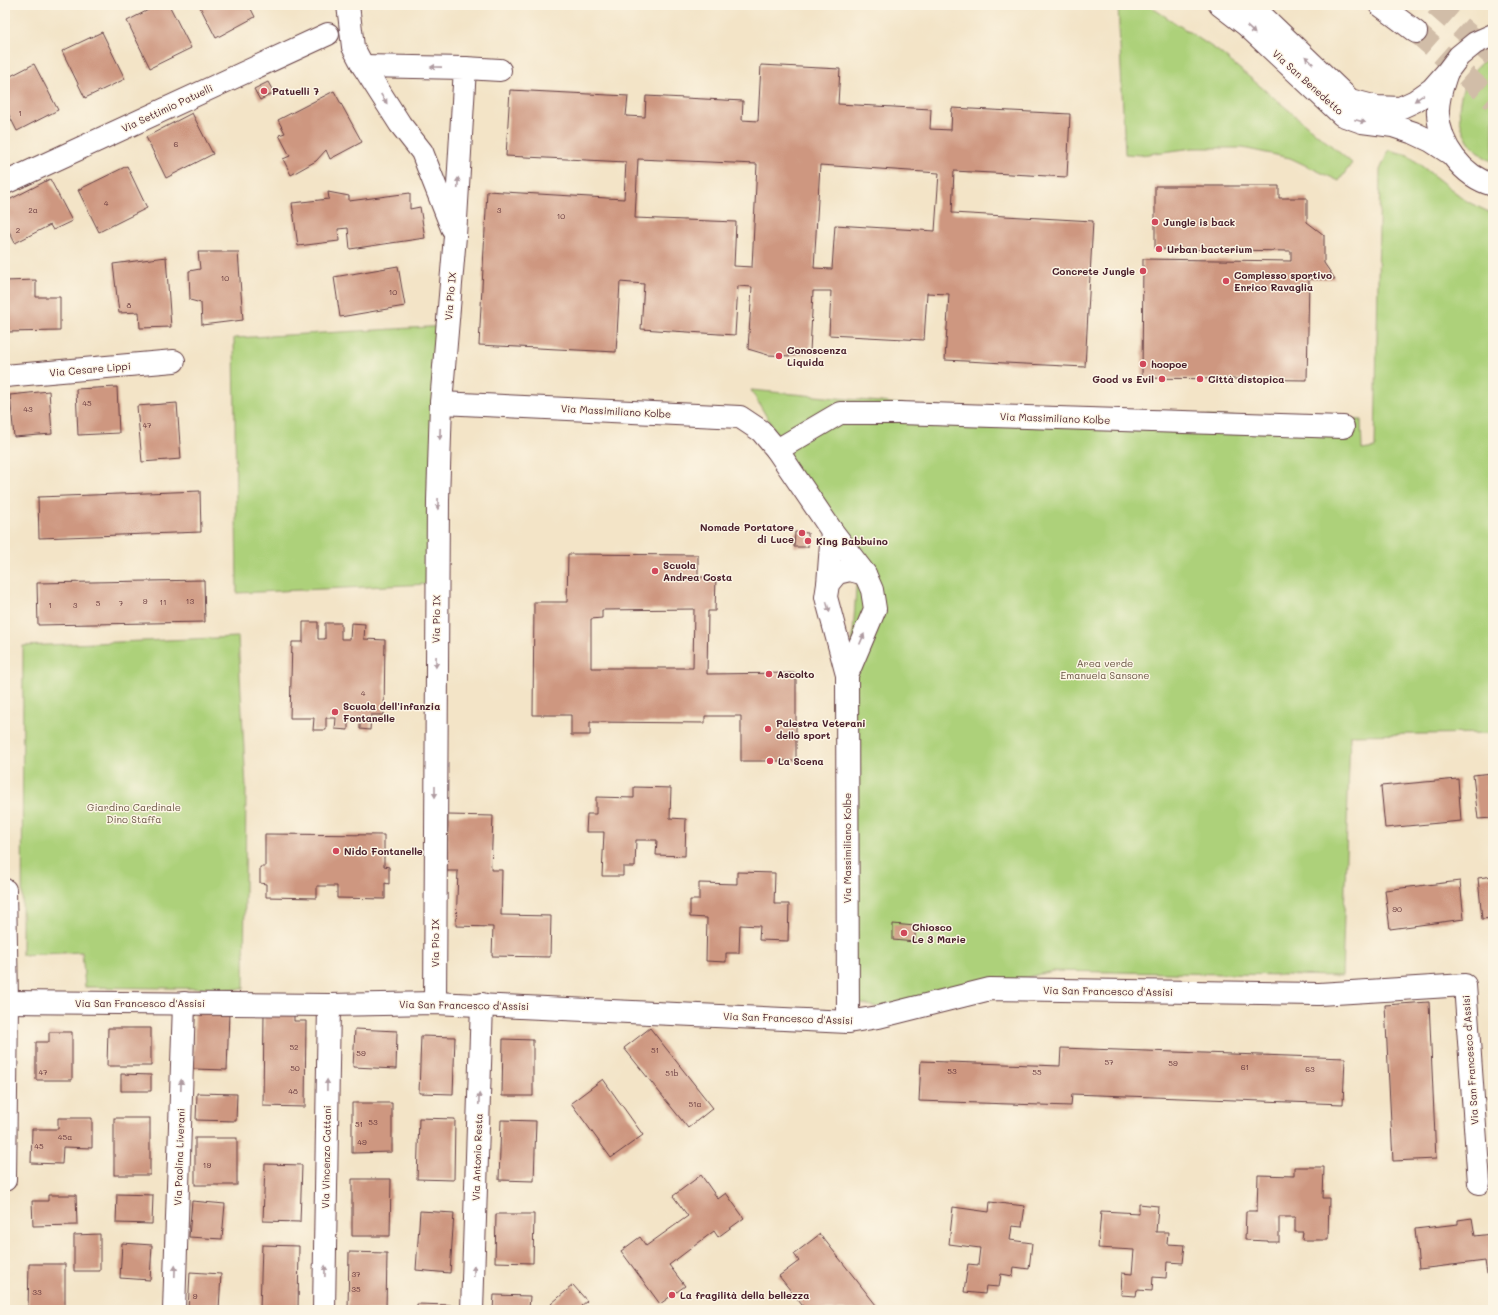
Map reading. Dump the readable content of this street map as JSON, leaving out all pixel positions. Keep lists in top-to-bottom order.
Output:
{
  "streets": {
    "main road": [
      "Via San Benedetto",
      "Via Settimio Patuelli",
      "Via Pio IX",
      "Via Cesare Lippi",
      "Via Massimiliano Kolbe",
      "Via San Francesco d'Assisi",
      "Via Paolina Liverani",
      "Via Vincenzo Cattani",
      "Via Antonio Resta"
    ]
  },
  "crossings": [
    ["Via Pio IX", "Via Massimiliano Kolbe"],
    ["Via Pio IX", "Via San Francesco d'Assisi"],
    ["Via Massimiliano Kolbe", "Via San Francesco d'Assisi"],
    ["Via San Francesco d'Assisi", "Via Paolina Liverani"],
    ["Via San Francesco d'Assisi", "Via Vincenzo Cattani"],
    ["Via San Francesco d'Assisi", "Via Antonio Resta"]
  ],
  "one_way": ["Via Vincenzo Cattani", "Via Antonio Resta"],
  "parks": ["Area verde Emanuela Sansone", "Giardino Cardinale Dino Staffa"],
  "places": [
    "Patuelli 7",
    "Jungle is back",
    "Urban bacterium",
    "Concrete Jungle",
    "Complesso sportivo Enrico Ravaglia",
    "Conoscenza Liquida",
    "hoopoe",
    "Good vs Evil",
    "Città distopica",
    "Nomade Portatore di Luce",
    "King Babbuino",
    "Scuola Andrea Costa",
    "Ascolto",
    "Scuola dell'infanzia Fontanelle",
    "Palestra Veterani dello sport",
    "La Scena",
    "Nido Fontanelle",
    "Chiosco Le 3 Marie",
    "La fragilità della bellezza"
  ],
  "house_numbers": [
    "1",
    "6",
    "4",
    "2a",
    "3",
    "10",
    "2",
    "10",
    "10",
    "8",
    "45",
    "43",
    "47",
    "9",
    "13",
    "11",
    "5",
    "7",
    "1",
    "3",
    "4",
    "90",
    "52",
    "51",
    "59",
    "57",
    "59",
    "61",
    "50",
    "63",
    "53",
    "47",
    "55",
    "51b",
    "48",
    "51a",
    "53",
    "51",
    "45a",
    "49",
    "45",
    "19",
    "37",
    "35",
    "33",
    "9"
  ]
}
